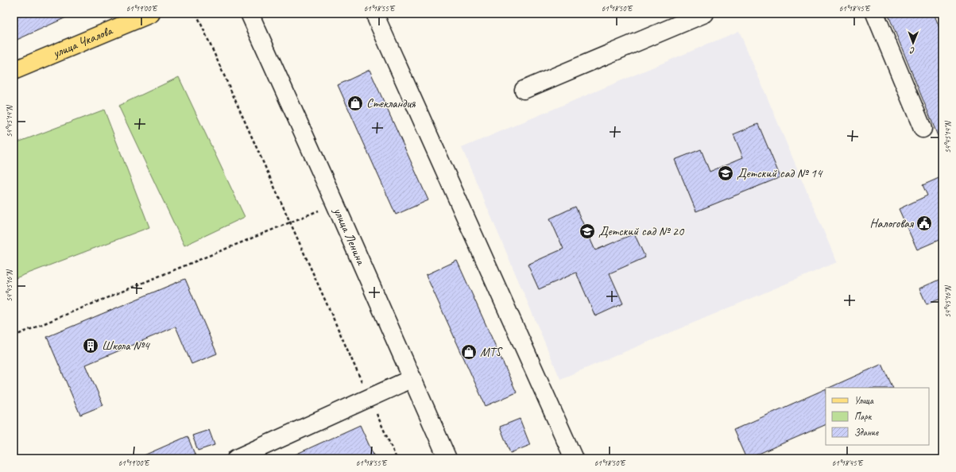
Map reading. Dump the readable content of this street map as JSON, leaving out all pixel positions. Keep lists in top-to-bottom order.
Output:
{
  "streets": {
    "main road": ["улица Чкалова"],
    "street": ["улица Ленина"]
  },
  "places": {
    "shop": ["Стекландия", "MTS"],
    "school or university": ["Детский сад № 14", "Детский сад № 20"],
    "public building": ["Налоговая"],
    "building": ["Школа №4"]
  },
  "legend": ["Улица", "Парк", "Здание"],
  "north": "bottom",
  "coordinates": [
    "61°19'00\"E",
    "61°18'55\"E",
    "61°18'50\"E",
    "61°18'45\"E",
    "54°45'14\"N",
    "54°45'16\"N"
  ]
}
